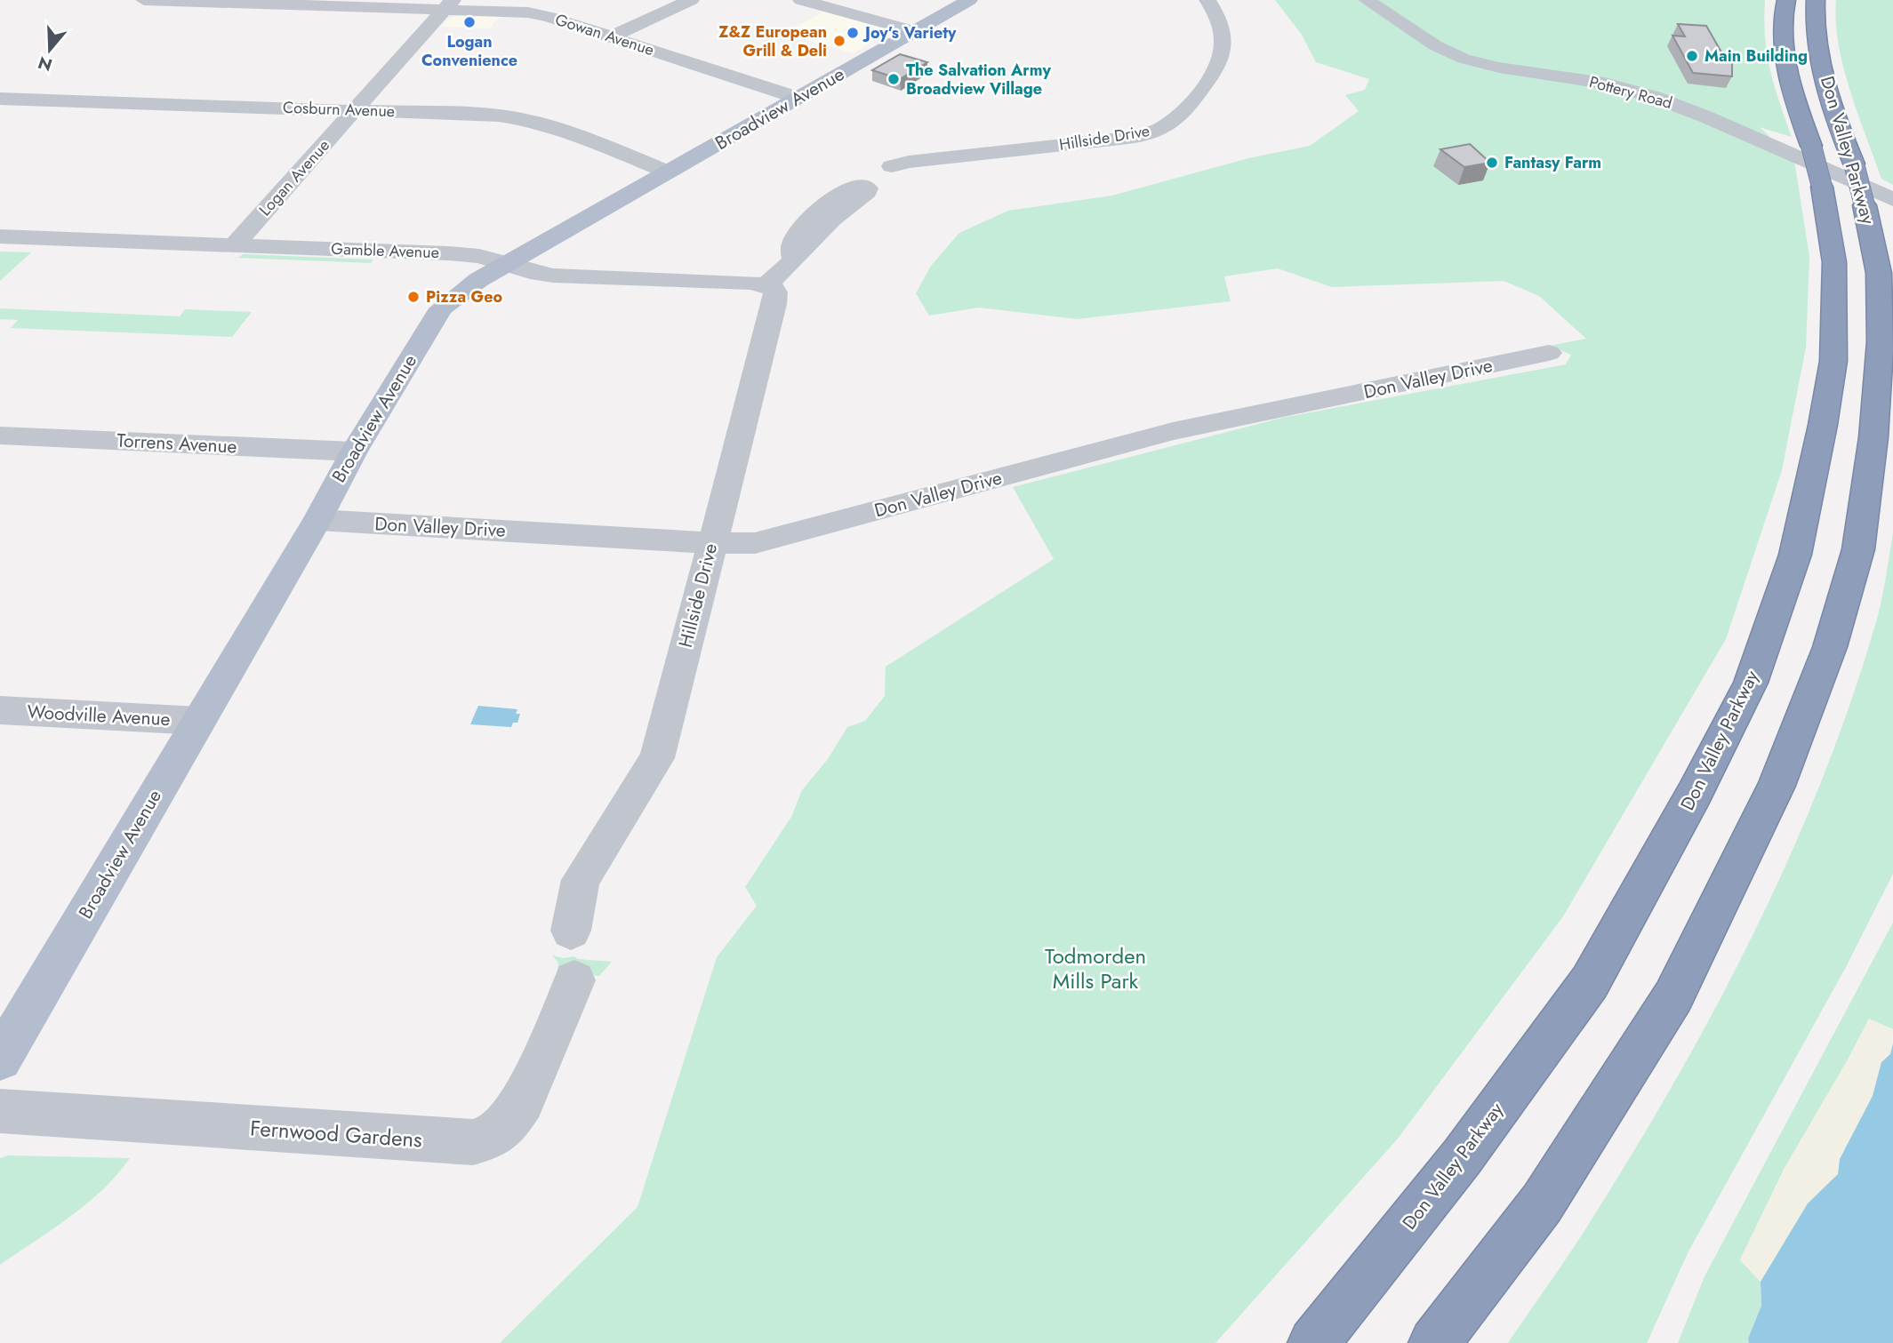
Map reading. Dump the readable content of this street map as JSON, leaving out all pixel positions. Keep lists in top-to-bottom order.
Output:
{
  "streets": {
    "highway": ["Don Valley Parkway"],
    "main road": ["Broadview Avenue"],
    "street": [
      "Gowan Avenue",
      "Pottery Road",
      "Cosburn Avenue",
      "Hillside Drive",
      "Logan Avenue",
      "Gamble Avenue",
      "Don Valley Drive",
      "Torrens Avenue",
      "Woodville Avenue",
      "Fernwood Gardens"
    ]
  },
  "crossings": [
    ["Gowan Avenue", "Broadview Avenue"],
    ["Gowan Avenue", "Logan Avenue"],
    ["Pottery Road", "Don Valley Parkway"],
    ["Broadview Avenue", "Cosburn Avenue"],
    ["Broadview Avenue", "Gamble Avenue"],
    ["Broadview Avenue", "Don Valley Drive"],
    ["Broadview Avenue", "Torrens Avenue"],
    ["Broadview Avenue", "Woodville Avenue"],
    ["Cosburn Avenue", "Logan Avenue"],
    ["Hillside Drive", "Gamble Avenue"],
    ["Hillside Drive", "Don Valley Drive"],
    ["Logan Avenue", "Gamble Avenue"]
  ],
  "parks": ["Todmorden Mills Park"],
  "places": [
    "Logan Convenience",
    "Joy’s Variety",
    "Z&Z European Grill & Deli",
    "Main Building",
    "The Salvation Army Broadview Village",
    "Fantasy Farm",
    "Pizza Geo"
  ],
  "north": "bottom"
}
